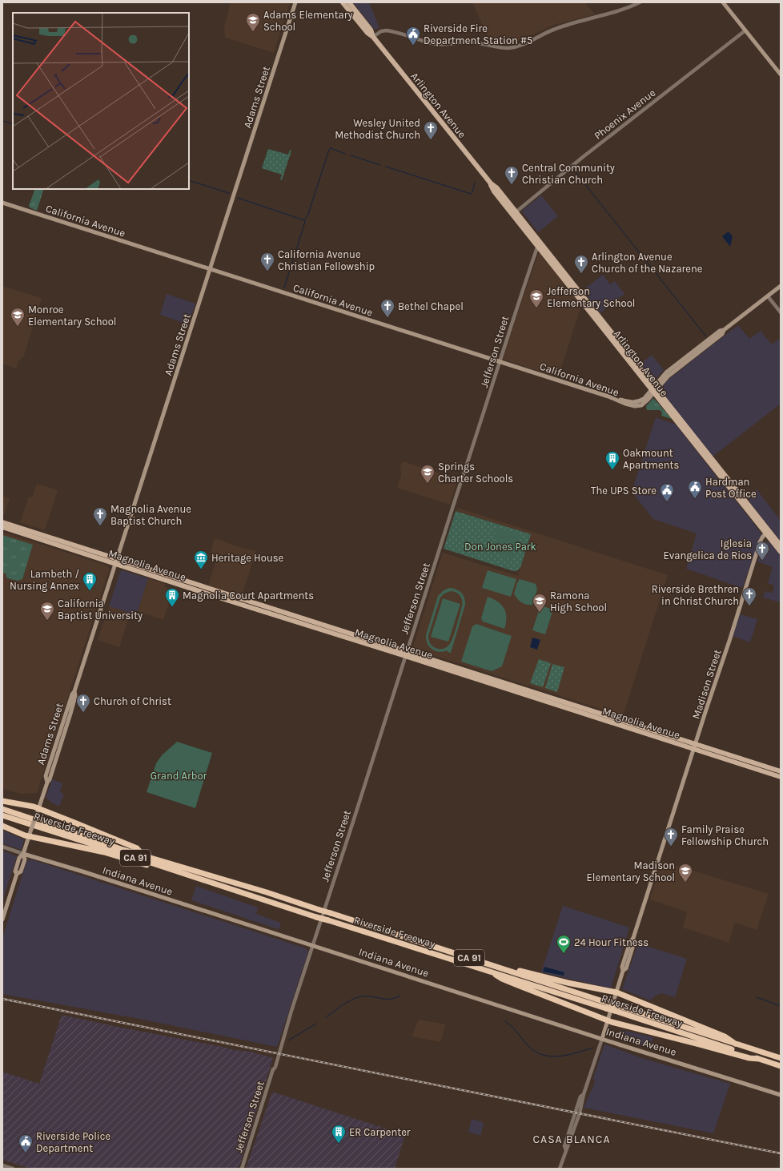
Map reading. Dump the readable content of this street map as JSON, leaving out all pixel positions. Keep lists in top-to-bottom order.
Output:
{
  "streets": {
    "highway": ["Riverside Freeway", "CA 91"],
    "main road": [
      "Adams Street",
      "Arlington Avenue",
      "California Avenue",
      "Magnolia Avenue",
      "Madison Street",
      "Indiana Avenue"
    ],
    "street": ["Phoenix Avenue", "Jefferson Street"]
  },
  "crossings": [
    ["Adams Street", "California Avenue"],
    ["Adams Street", "Magnolia Avenue"],
    ["Adams Street", "Indiana Avenue"],
    ["Arlington Avenue", "Phoenix Avenue"],
    ["Arlington Avenue", "California Avenue"],
    ["Arlington Avenue", "Jefferson Street"],
    ["Arlington Avenue", "Madison Street"],
    ["California Avenue", "Jefferson Street"],
    ["Jefferson Street", "Magnolia Avenue"],
    ["Jefferson Street", "Indiana Avenue"],
    ["Magnolia Avenue", "Madison Street"],
    ["Madison Street", "Indiana Avenue"]
  ],
  "districts": ["CASA BLANCA"],
  "parks": ["Don Jones Park", "Grand Arbor"],
  "places": {
    "school or university": [
      "Adams Elementary School",
      "Jefferson Elementary School",
      "Monroe Elementary School",
      "Springs Charter Schools",
      "Ramona High School",
      "California Baptist University",
      "Madison Elementary School"
    ],
    "public building": [
      "Riverside Fire Department Station #5",
      "Hardman Post Office",
      "The UPS Store",
      "Riverside Police Department"
    ],
    "church": [
      "Wesley United Methodist Church",
      "Central Community Christian Church",
      "California Avenue Christian Fellowship",
      "Arlington Avenue Church of the Nazarene",
      "Bethel Chapel",
      "Magnolia Avenue Baptist Church",
      "Iglesia Evangelica de Rios",
      "Riverside Brethren in Christ Church",
      "Church of Christ",
      "Family Praise Fellowship Church"
    ],
    "building": [
      "Oakmount Apartments",
      "Lambeth / Nursing Annex",
      "Magnolia Court Apartments",
      "ER Carpenter"
    ],
    "museum": ["Heritage House"],
    "sports": ["24 Hour Fitness"]
  }
}
